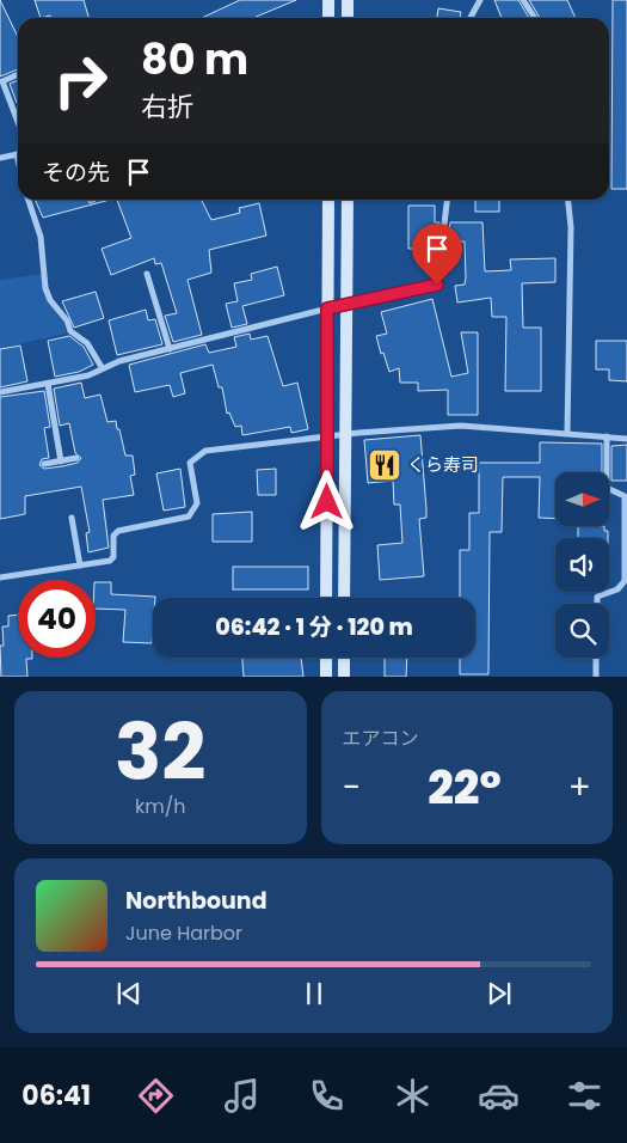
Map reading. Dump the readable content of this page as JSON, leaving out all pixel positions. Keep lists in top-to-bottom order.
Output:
{
  "places": {
    "restaurant": ["くら寿司"]
  },
  "north": "right",
  "page": {
    "turn": ["80 m", "右折"],
    "then": "その先",
    "limit": "40",
    "trip": "06:42 · 1 分 · 120 m",
    "tile": [
      ["32", "km/h"],
      "エアコン"
    ],
    "heat": ["−", "22°", "+"],
    "song": ["Northbound", "June Harbor"],
    "tabs": "06:41"
  }
}
